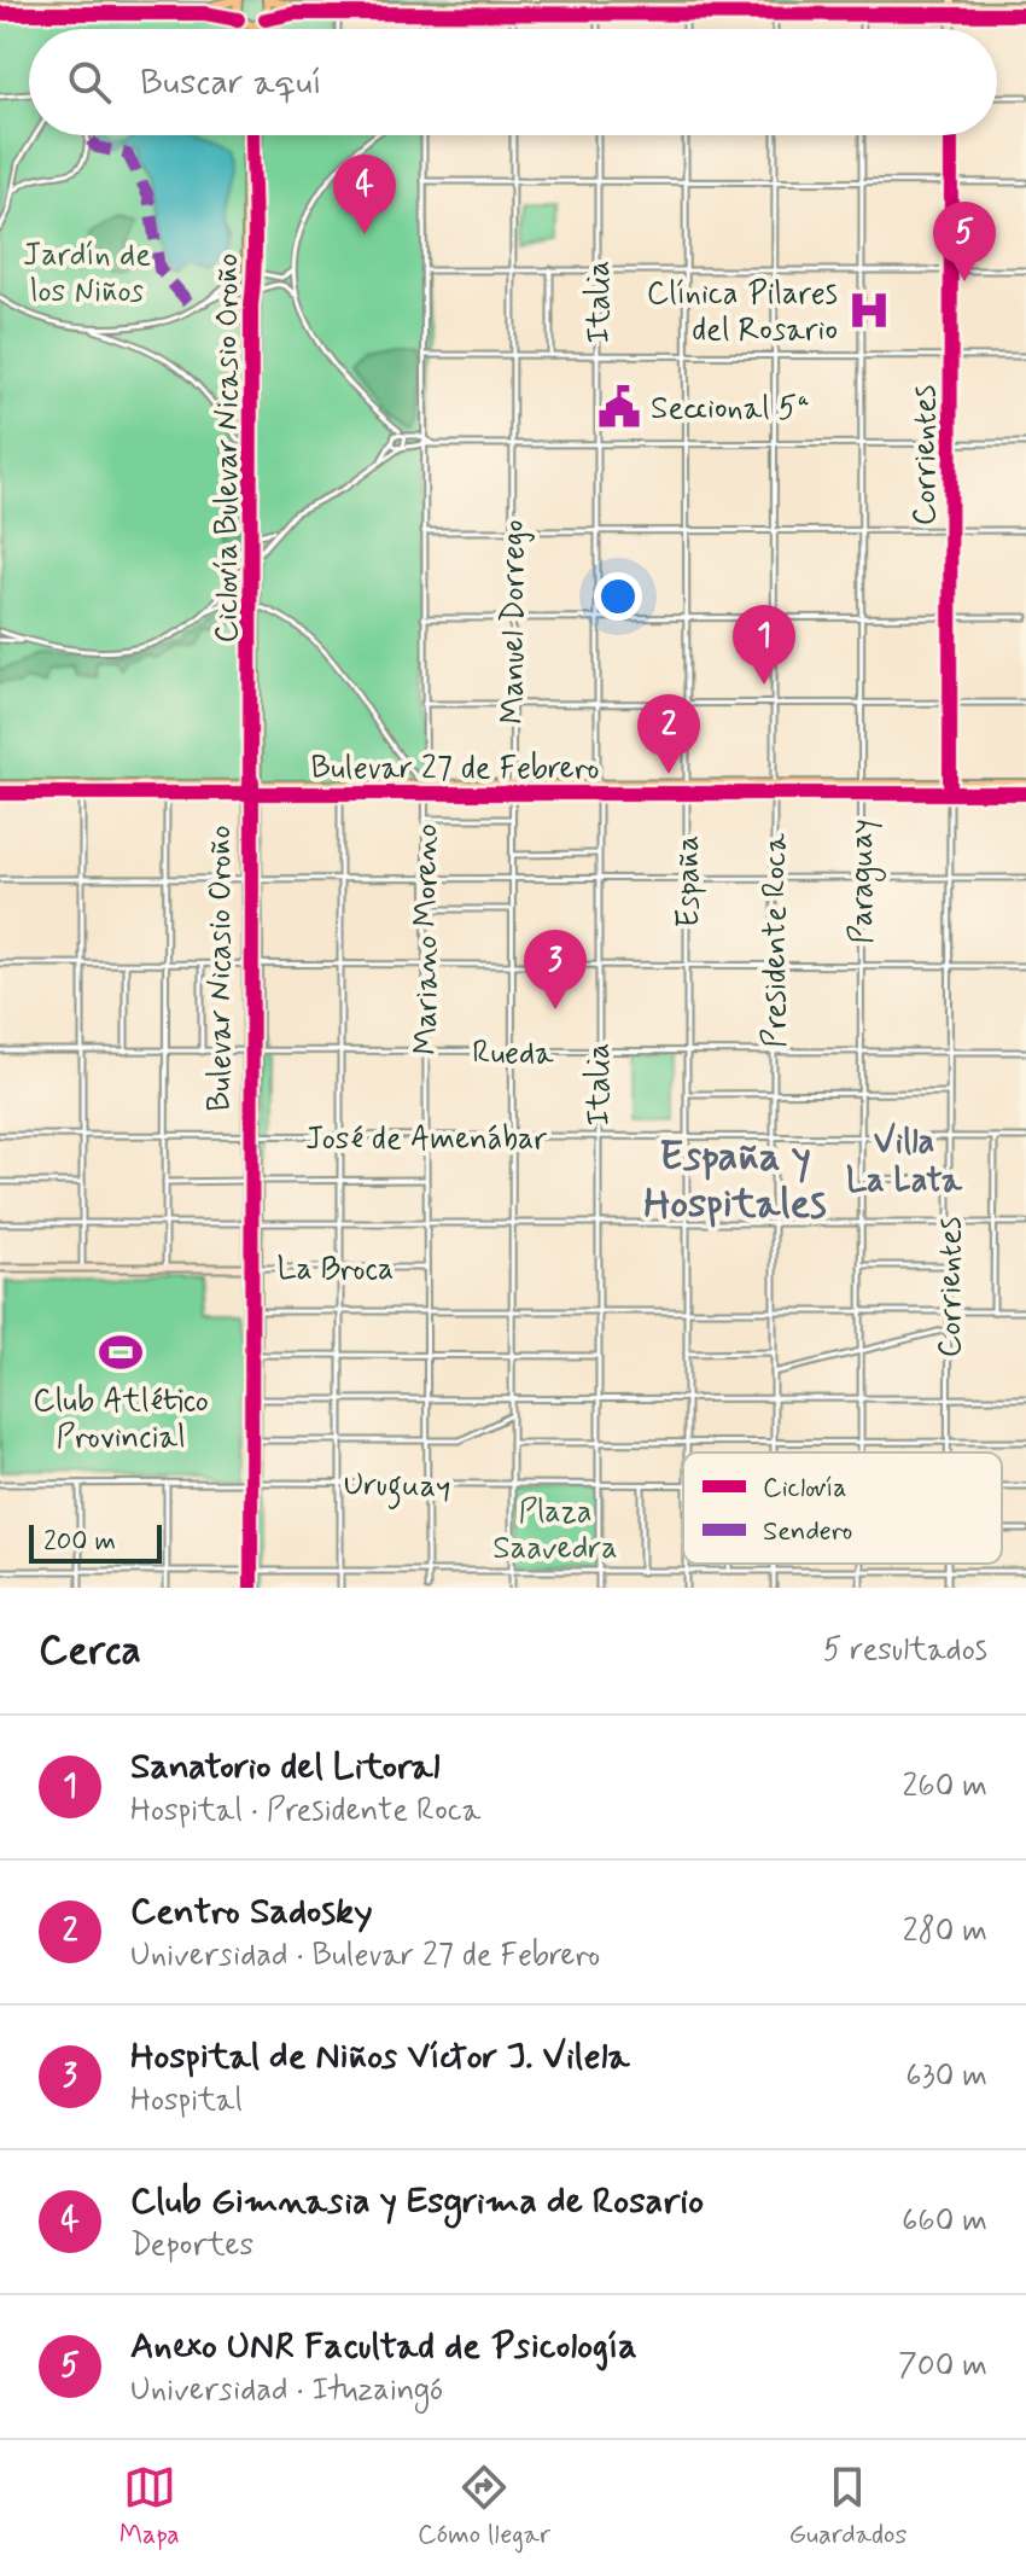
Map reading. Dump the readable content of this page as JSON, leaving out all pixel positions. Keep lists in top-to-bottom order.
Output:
{
  "streets": {
    "main road": [
      "Corrientes",
      "Bulevar 27 de Febrero",
      "Bulevar Nicasio Oroño",
      "La Broca"
    ],
    "street": [
      "Italia",
      "Manuel Dorrego",
      "España",
      "Paraguay",
      "Mariano Moreno",
      "Presidente Roca",
      "Rueda",
      "José de Amenábar",
      "Uruguay"
    ],
    "cycle path": ["Ciclovía Bulevar Nicasio Oroño"]
  },
  "crossings": [
    ["Italia", "Bulevar 27 de Febrero"],
    ["Italia", "Rueda"],
    ["Italia", "José de Amenábar"],
    ["Italia", "Uruguay"],
    ["Corrientes", "Bulevar 27 de Febrero"],
    ["Corrientes", "Rueda"],
    ["Corrientes", "José de Amenábar"],
    ["Manuel Dorrego", "Bulevar 27 de Febrero"],
    ["Manuel Dorrego", "Rueda"],
    ["Manuel Dorrego", "José de Amenábar"],
    ["Manuel Dorrego", "Uruguay"],
    ["Bulevar 27 de Febrero", "España"],
    ["Bulevar 27 de Febrero", "Paraguay"],
    ["Bulevar 27 de Febrero", "Mariano Moreno"],
    ["Bulevar 27 de Febrero", "Presidente Roca"],
    ["Bulevar 27 de Febrero", "Bulevar Nicasio Oroño"],
    ["España", "Rueda"],
    ["España", "José de Amenábar"],
    ["Paraguay", "Rueda"],
    ["Paraguay", "José de Amenábar"],
    ["Mariano Moreno", "Rueda"],
    ["Mariano Moreno", "José de Amenábar"],
    ["Mariano Moreno", "La Broca"],
    ["Mariano Moreno", "Uruguay"],
    ["Presidente Roca", "Rueda"],
    ["Presidente Roca", "José de Amenábar"],
    ["Bulevar Nicasio Oroño", "Rueda"],
    ["Bulevar Nicasio Oroño", "José de Amenábar"],
    ["Bulevar Nicasio Oroño", "La Broca"],
    ["Bulevar Nicasio Oroño", "Uruguay"]
  ],
  "districts": ["Villa La Lata", "España y Hospitales"],
  "parks": ["Jardín de los Niños", "Plaza Saavedra"],
  "places": {
    "hospital": ["Clínica Pilares del Rosario"],
    "public building": ["Seccional 5ª"],
    "sports": ["Club Atlético Provincial"]
  },
  "legend": ["Ciclovía", "Sendero"],
  "scale_bar": "200 m",
  "page": {
    "search": "Buscar aquí",
    "pins": [
      "4",
      "5",
      "1",
      "2",
      "3"
    ],
    "scale": "200 m",
    "heading": ["Cerca", "5 resultados"],
    "list": [
      {
        "mark": "1",
        "name": "Sanatorio del Litoral",
        "note": "Hospital · Presidente Roca",
        "value": "260 m"
      },
      {
        "mark": "2",
        "name": "Centro Sadosky",
        "note": "Universidad · Bulevar 27 de Febrero",
        "value": "280 m"
      },
      {
        "mark": "3",
        "name": "Hospital de Niños Víctor J. Vilela",
        "note": "Hospital",
        "value": "630 m"
      },
      {
        "mark": "4",
        "name": "Club Gimnasia y Esgrima de Rosario",
        "note": "Deportes",
        "value": "660 m"
      },
      {
        "mark": "5",
        "name": "Anexo UNR Facultad de Psicología",
        "note": "Universidad · Ituzaingó",
        "value": "700 m"
      }
    ],
    "nav": ["Mapa", "Cómo llegar", "Guardados"]
  }
}
